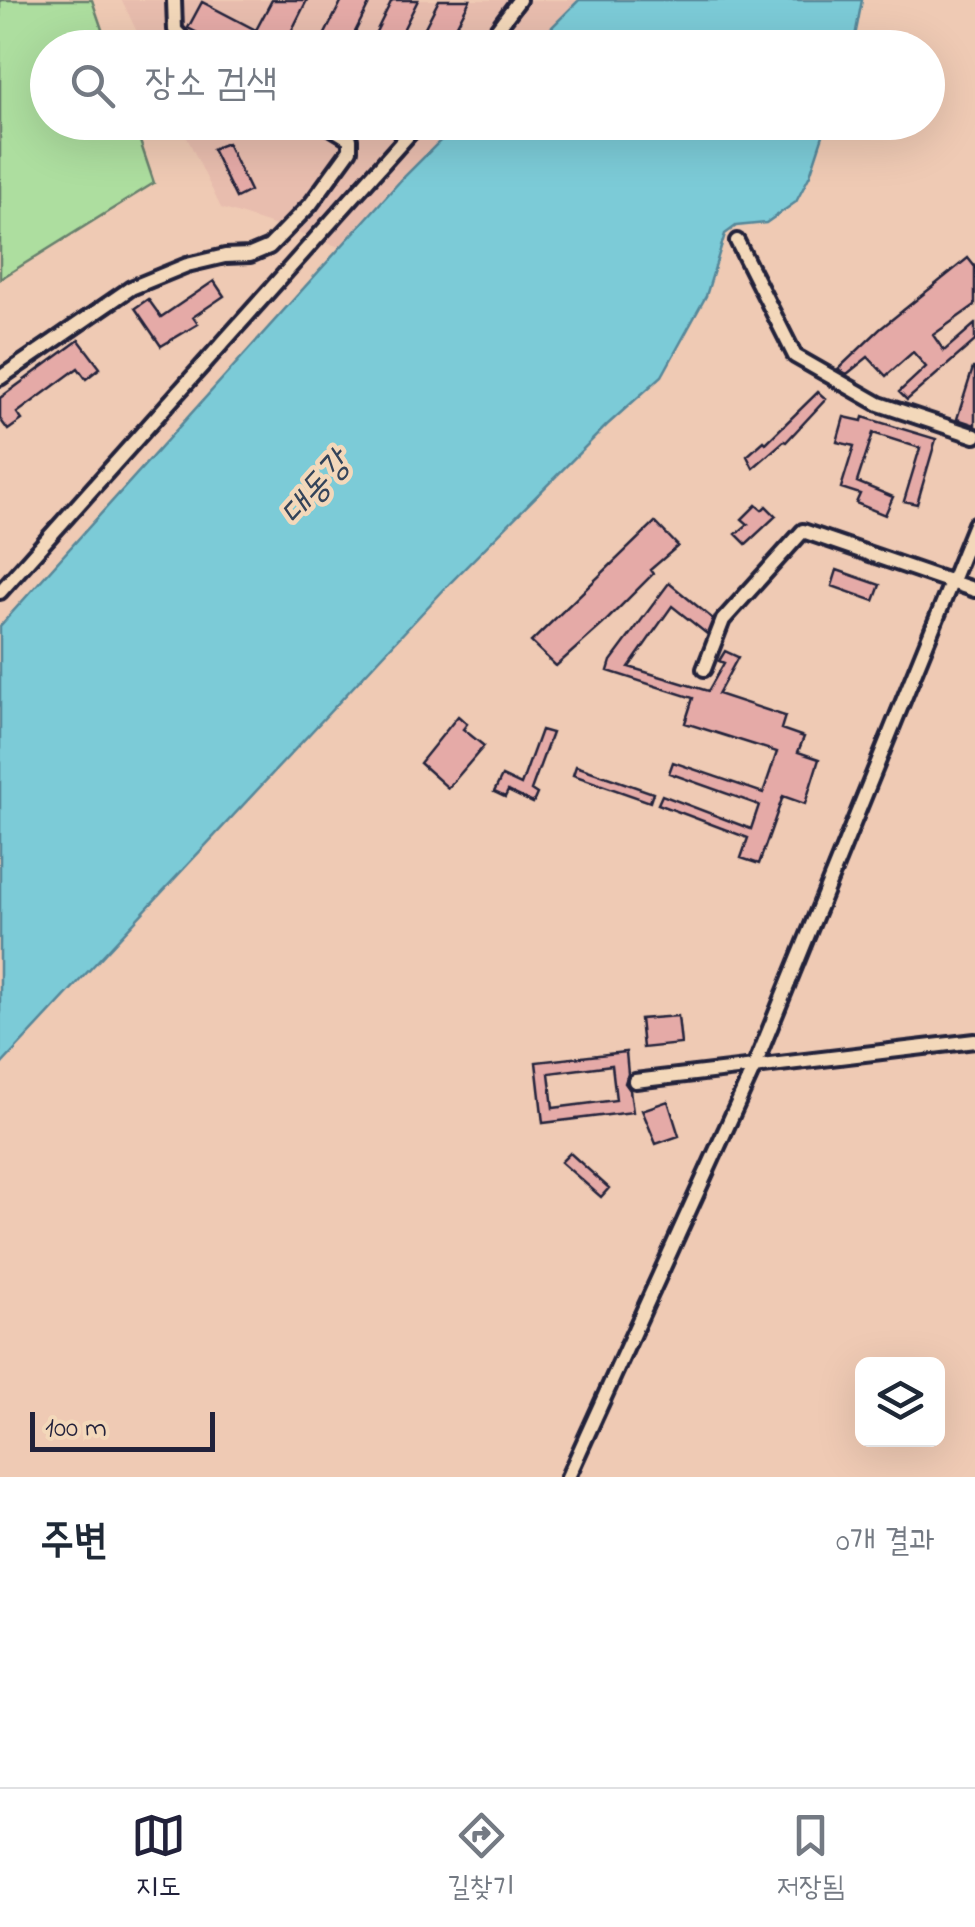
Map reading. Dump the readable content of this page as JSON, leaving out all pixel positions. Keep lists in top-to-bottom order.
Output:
{
  "water": ["대동강"],
  "scale_bar": "100 m",
  "page": {
    "search": "장소 검색",
    "scale": "100 m",
    "heading": ["주변", "0개 결과"],
    "nav": ["지도", "길찾기", "저장됨"]
  }
}
